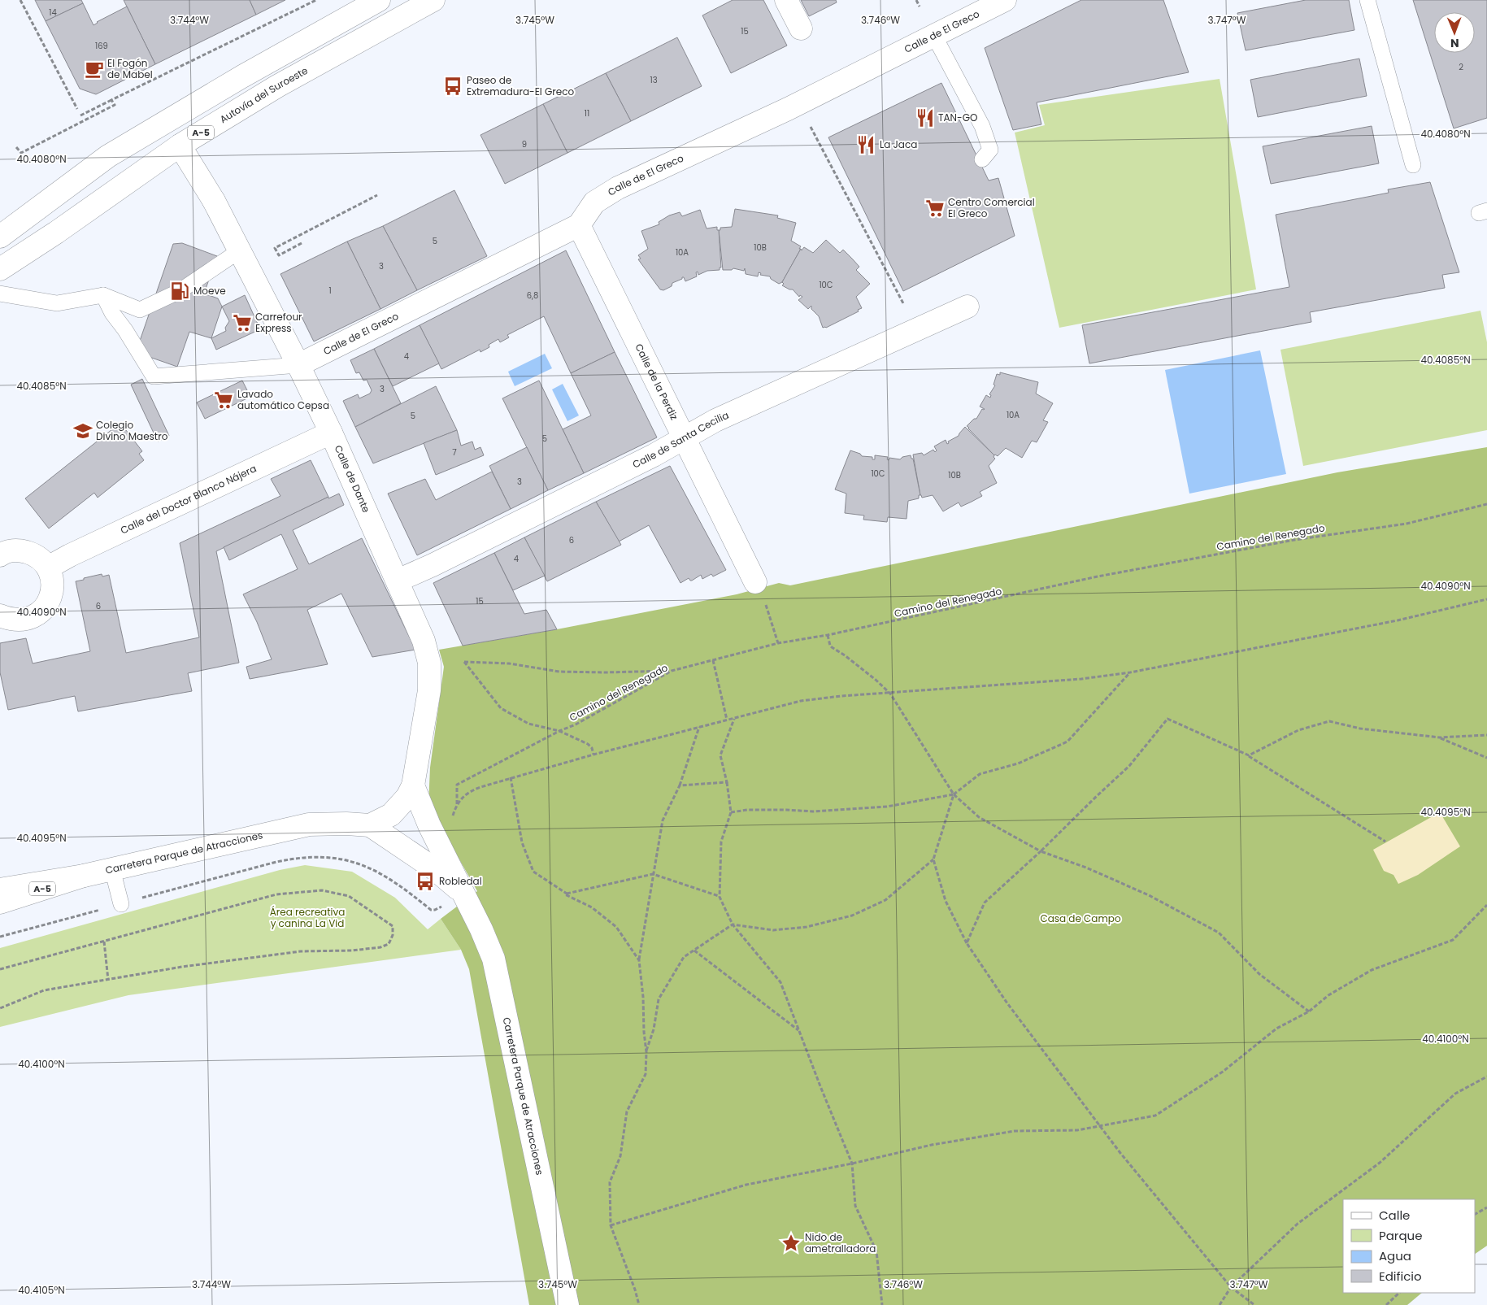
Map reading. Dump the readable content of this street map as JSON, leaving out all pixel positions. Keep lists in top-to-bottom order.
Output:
{
  "streets": {
    "main road": [
      "Calle de El Greco",
      "Autovía del Suroeste",
      "A-5",
      "Calle de la Perdiz",
      "Calle de Santa Cecilia",
      "Calle de Dante",
      "Calle del Doctor Blanco Nájera",
      "Carretera Parque de Atracciones"
    ],
    "path": ["Camino del Renegado"]
  },
  "crossings": [
    ["Calle de El Greco", "Calle de la Perdiz"],
    ["Calle de El Greco", "Calle de Dante"],
    ["Autovía del Suroeste", "Calle de Dante"],
    ["A-5", "Carretera Parque de Atracciones"],
    ["Calle de la Perdiz", "Calle de Santa Cecilia"],
    ["Calle de Santa Cecilia", "Calle de Dante"],
    ["Calle de Dante", "Calle del Doctor Blanco Nájera"],
    ["Calle de Dante", "Carretera Parque de Atracciones"]
  ],
  "parks": ["Área recreativa y canina La Vid", "Casa de Campo"],
  "places": {
    "cafe": ["El Fogón de Mabel"],
    "bus stop": ["Paseo de Extremadura-El Greco", "Robledal"],
    "restaurant": ["TAN-GO", "La Jaca"],
    "supermarket": ["Centro Comercial El Greco", "Carrefour Express", "Lavado automático Cepsa"],
    "fuel station": ["Moeve"],
    "school or university": ["Colegio Divino Maestro"],
    "place": ["Nido de ametralladora"]
  },
  "house_numbers": [
    "14",
    "15",
    "169",
    "2",
    "13",
    "11",
    "9",
    "5",
    "10B",
    "10A",
    "3",
    "10C",
    "1",
    "6,8",
    "4",
    "3",
    "10A",
    "5",
    "5",
    "7",
    "10C",
    "10B",
    "3",
    "6",
    "4",
    "15",
    "6"
  ],
  "legend": [
    "Calle",
    "Parque",
    "Agua",
    "Edificio"
  ],
  "north": "bottom",
  "coordinates": [
    "3.744°W",
    "3.745°W",
    "3.746°W",
    "3.747°W",
    "40.4080°N",
    "40.4085°N",
    "40.4090°N",
    "40.4095°N",
    "40.4100°N",
    "40.4105°N"
  ]
}
